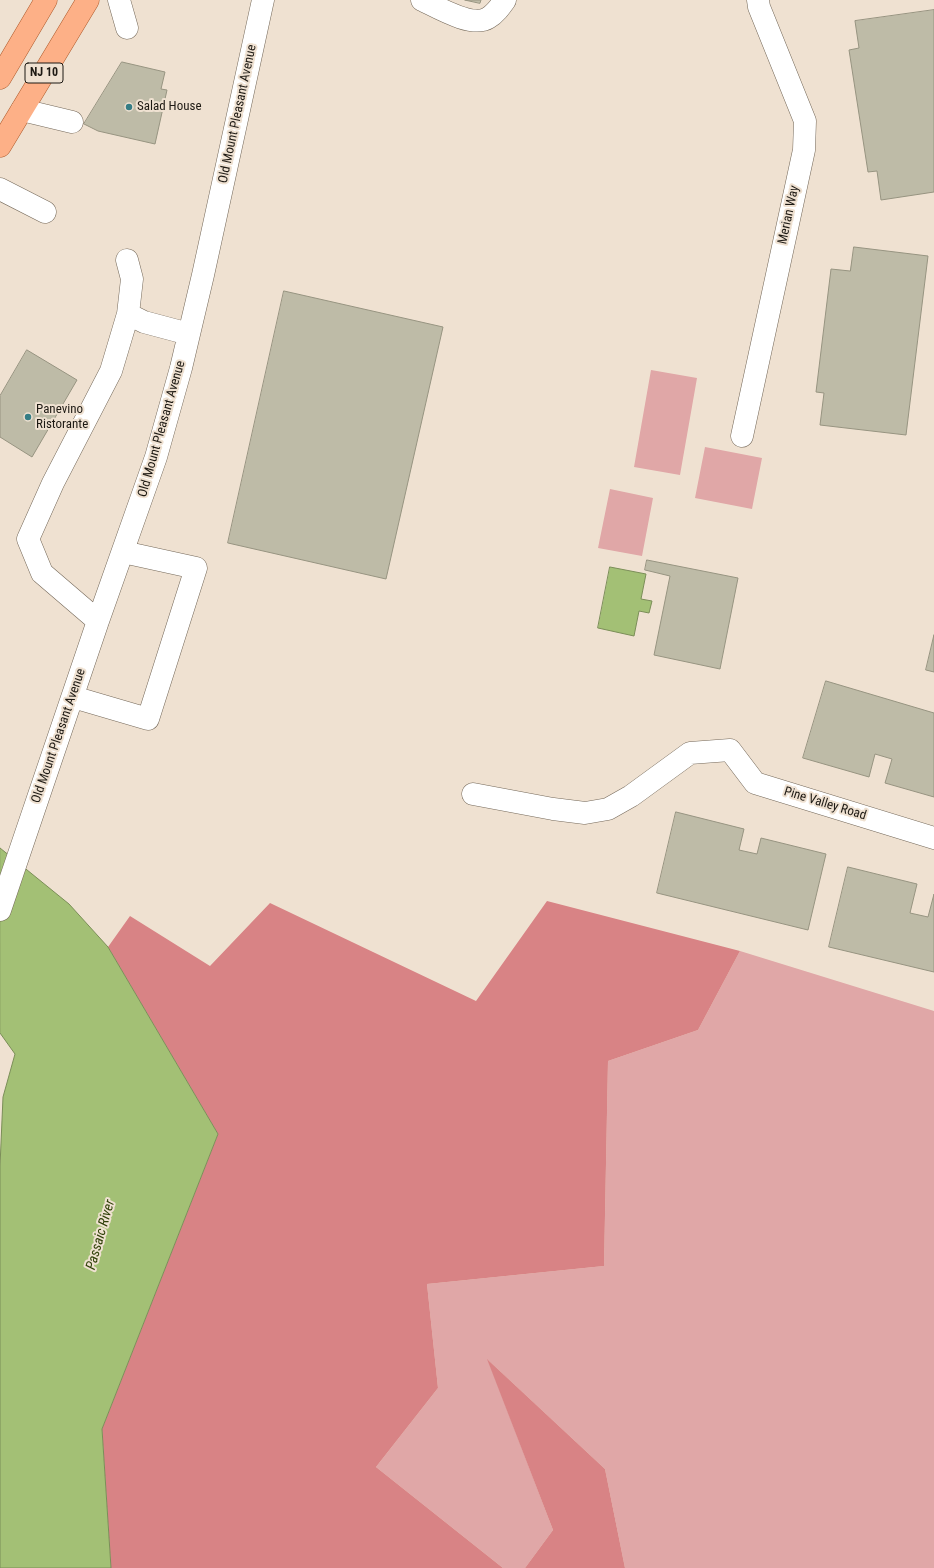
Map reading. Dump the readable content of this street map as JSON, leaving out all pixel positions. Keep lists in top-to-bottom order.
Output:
{
  "streets": {
    "main road": ["NJ 10"],
    "street": ["Old Mount Pleasant Avenue", "Merian Way", "Pine Valley Road"]
  },
  "water": ["Passaic River"],
  "places": ["Salad House", "Panevino Ristorante"]
}
